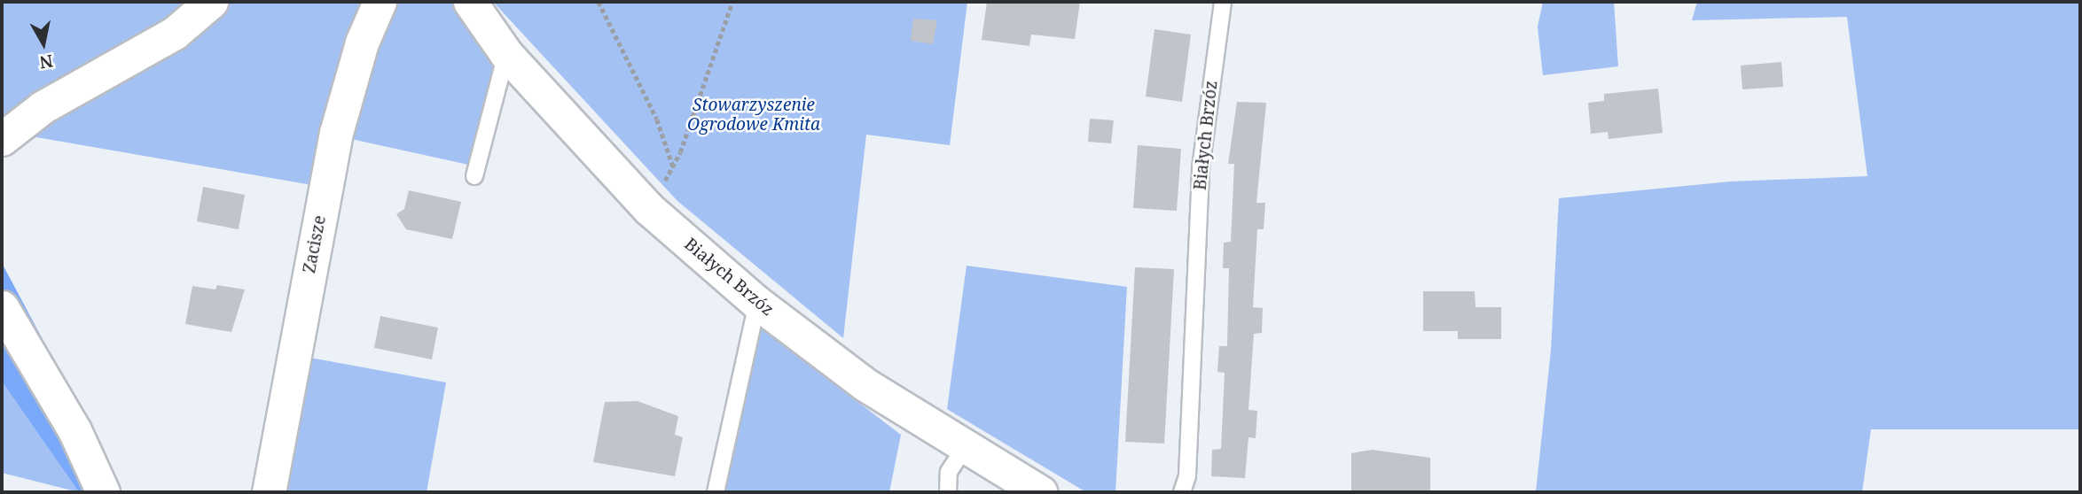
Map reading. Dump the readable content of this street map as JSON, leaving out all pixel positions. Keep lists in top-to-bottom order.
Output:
{
  "streets": {
    "street": ["Białych Brzóz", "Zacisze"]
  },
  "parks": ["Stowarzyszenie Ogrodowe Kmita"],
  "north": "bottom"
}
